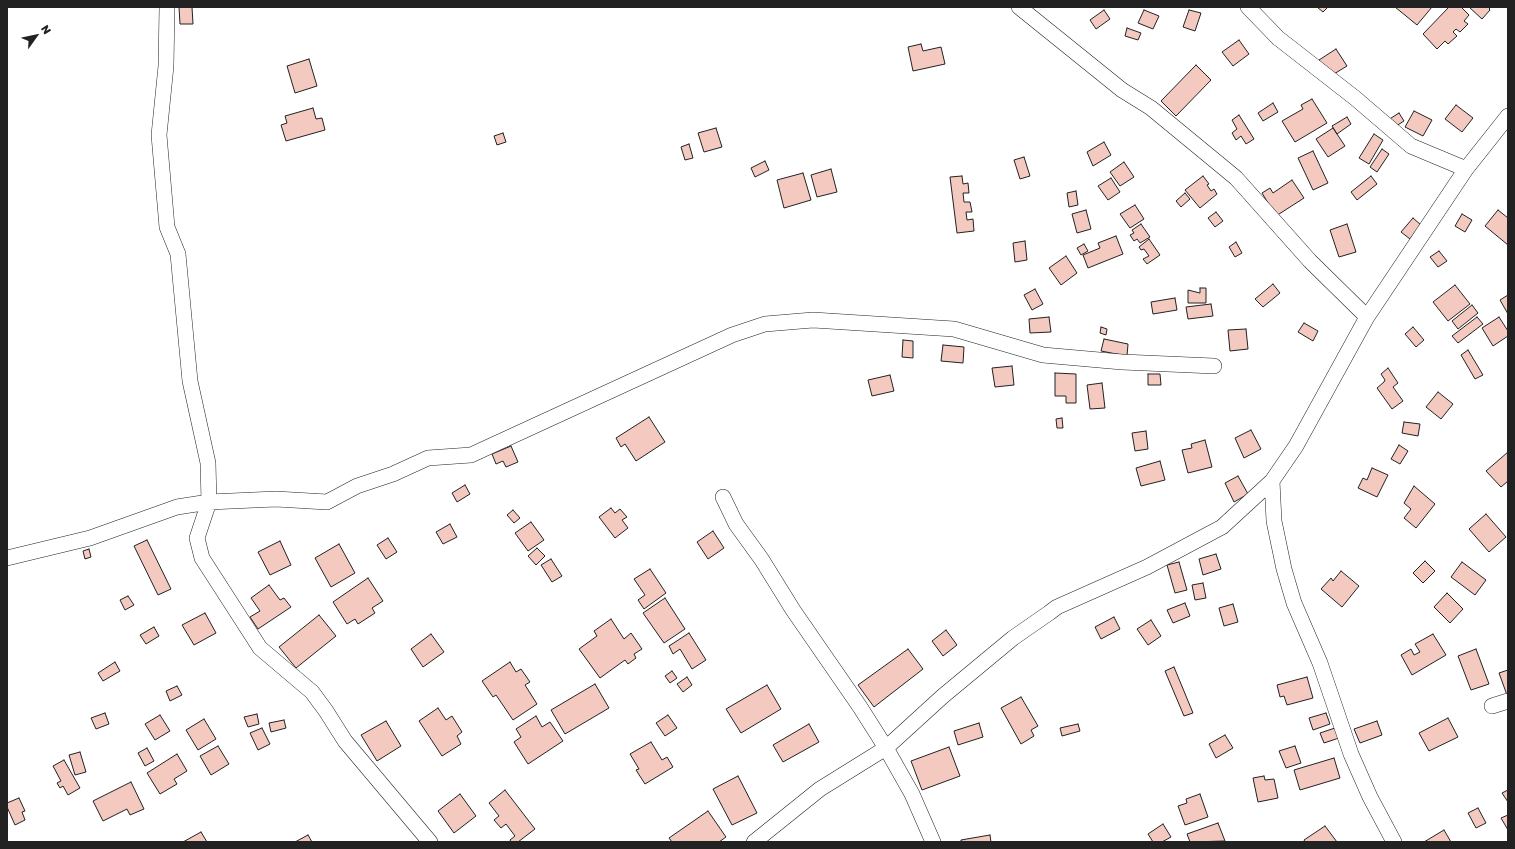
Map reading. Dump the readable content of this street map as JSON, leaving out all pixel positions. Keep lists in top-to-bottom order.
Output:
{
  "north": "top right"
}
